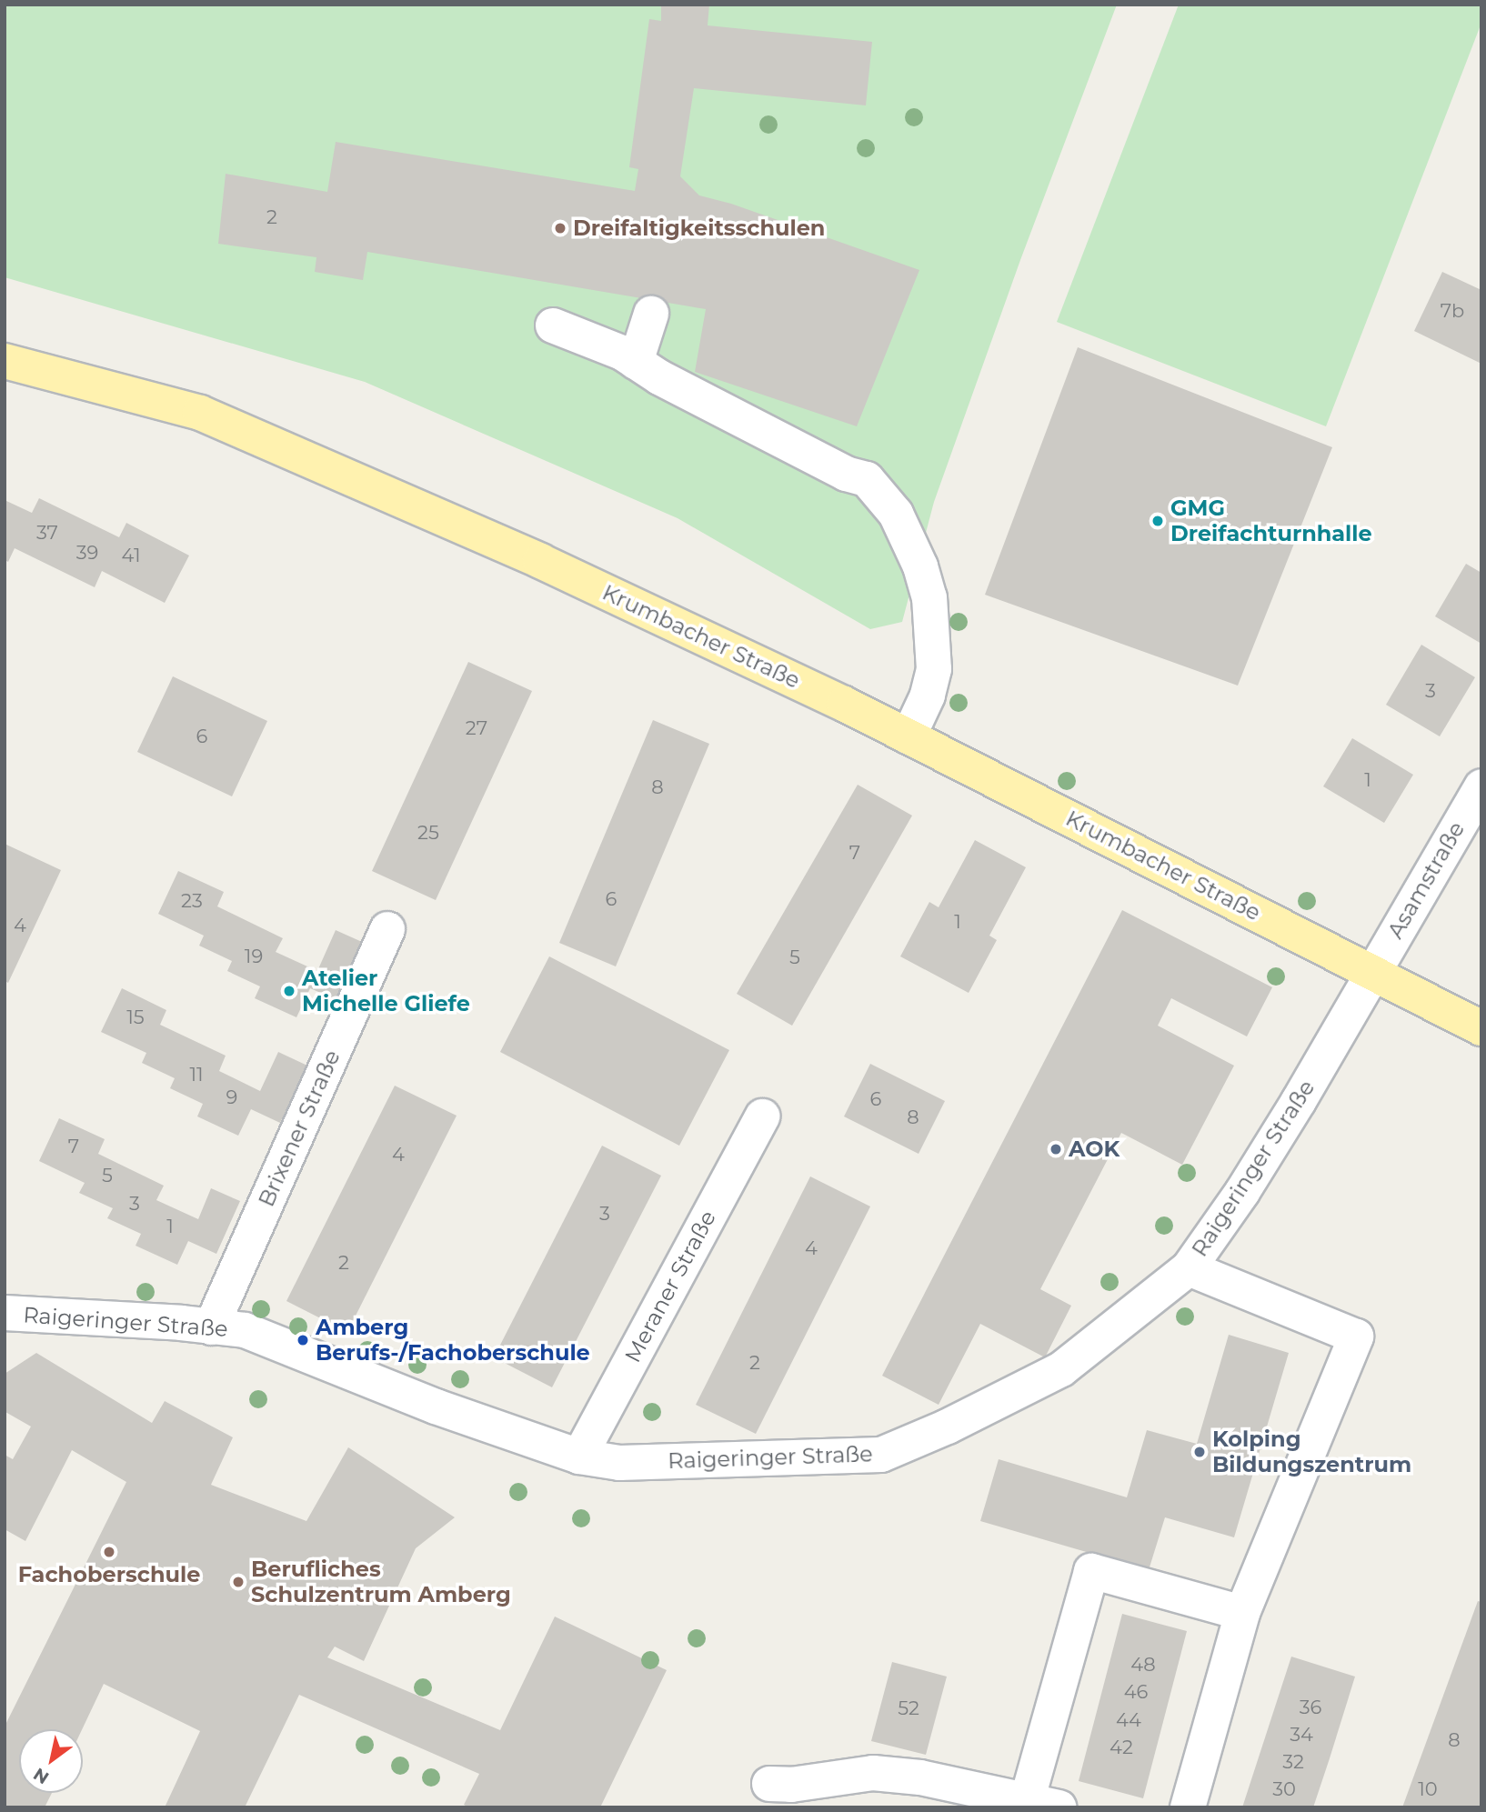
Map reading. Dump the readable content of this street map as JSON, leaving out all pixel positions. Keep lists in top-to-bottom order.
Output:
{
  "streets": {
    "main road": ["Krumbacher Straße"],
    "street": [
      "Asamstraße",
      "Brixener Straße",
      "Raigeringer Straße",
      "Meraner Straße"
    ]
  },
  "crossings": [
    ["Krumbacher Straße", "Asamstraße"],
    ["Krumbacher Straße", "Raigeringer Straße"],
    ["Asamstraße", "Raigeringer Straße"],
    ["Brixener Straße", "Raigeringer Straße"],
    ["Raigeringer Straße", "Meraner Straße"]
  ],
  "places": [
    "Dreifaltigkeitsschulen",
    "GMG Dreifachturnhalle",
    "Atelier Michelle Gliefe",
    "AOK",
    "Amberg Berufs-/Fachoberschule",
    "Kolping Bildungszentrum",
    "Fachoberschule",
    "Berufliches Schulzentrum Amberg"
  ],
  "house_numbers": [
    "2",
    "7b",
    "37",
    "39",
    "41",
    "3",
    "27",
    "6",
    "1",
    "8",
    "25",
    "7",
    "6",
    "23",
    "1",
    "4",
    "19",
    "5",
    "15",
    "11",
    "9",
    "6",
    "8",
    "7",
    "4",
    "5",
    "3",
    "3",
    "1",
    "4",
    "2",
    "2",
    "48",
    "46",
    "36",
    "52",
    "44",
    "34",
    "8",
    "42",
    "32",
    "30",
    "10"
  ],
  "north": "bottom left"
}
